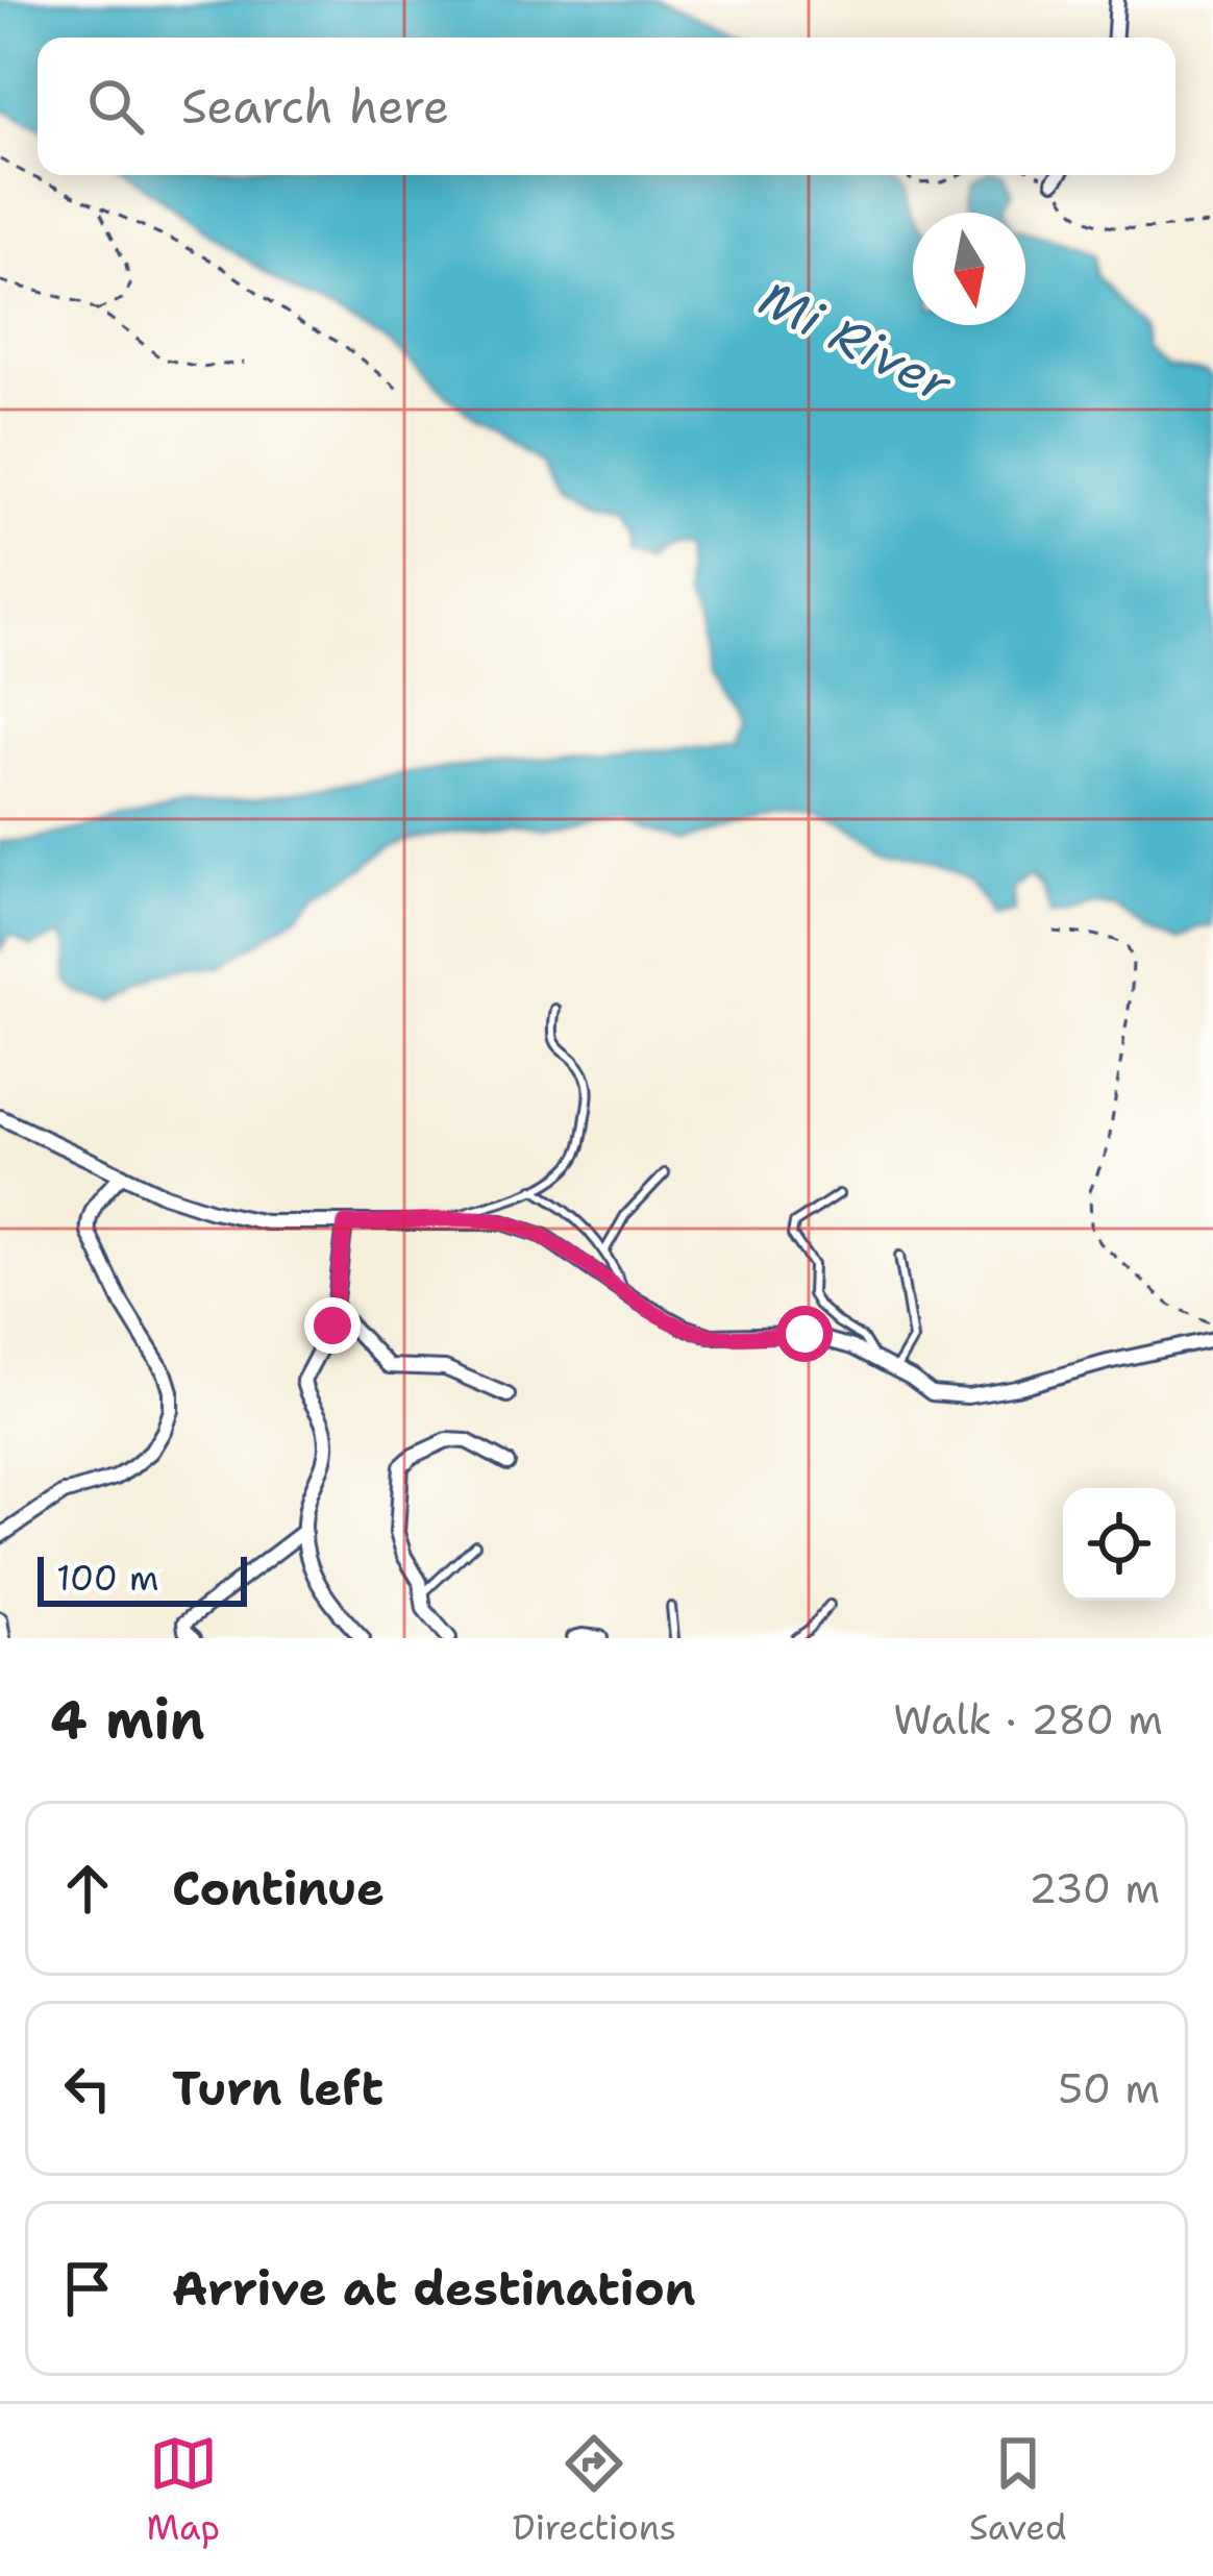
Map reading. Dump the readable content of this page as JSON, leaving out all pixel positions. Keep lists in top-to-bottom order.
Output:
{
  "water": ["Mi River"],
  "scale_bar": "100 m",
  "north": "bottom",
  "page": {
    "search": "Search here",
    "scale": "100 m",
    "heading": ["4 min", "Walk · 280 m"],
    "list": [
      ["Continue", "230 m"],
      ["Turn left", "50 m"],
      "Arrive at destination"
    ],
    "nav": ["Map", "Directions", "Saved"]
  }
}
